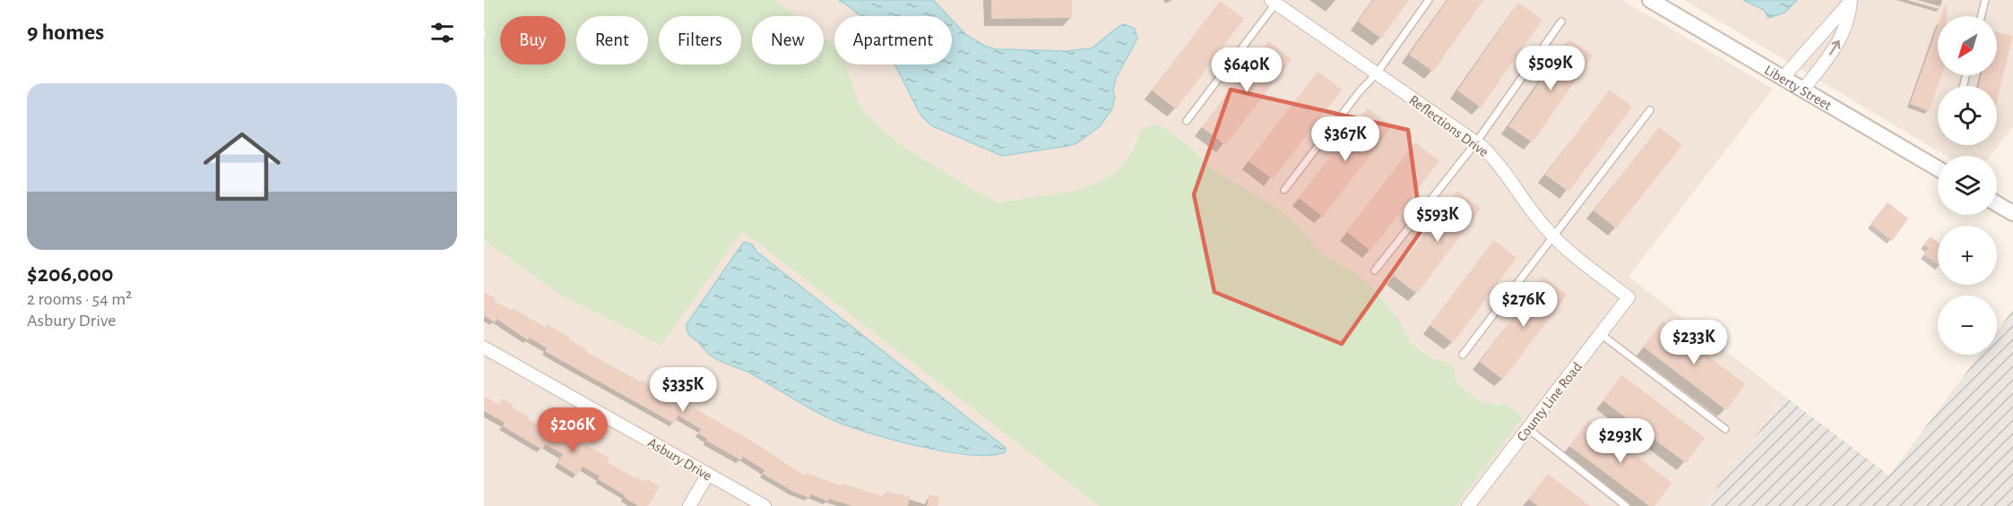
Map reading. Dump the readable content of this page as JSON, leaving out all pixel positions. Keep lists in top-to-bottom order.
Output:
{
  "streets": {
    "street": [
      "Liberty Street",
      "Reflections Drive",
      "County Line Road",
      "Asbury Drive"
    ]
  },
  "crossings": [
    ["Reflections Drive", "County Line Road"]
  ],
  "north": "bottom left",
  "page": {
    "heading": "9 homes",
    "map_buttons": ["+", "−"],
    "chip": [
      "Buy",
      "Rent",
      "Filters",
      "New",
      "Apartment"
    ],
    "price": [
      "$509K",
      "$640K",
      "$367K",
      "$593K",
      "$276K",
      "$233K",
      "$335K",
      "$206K",
      "$293K"
    ],
    "list": [
      {
        "name": "$206,000",
        "note": "2 rooms · 54 m² · Asbury Drive"
      }
    ]
  }
}
